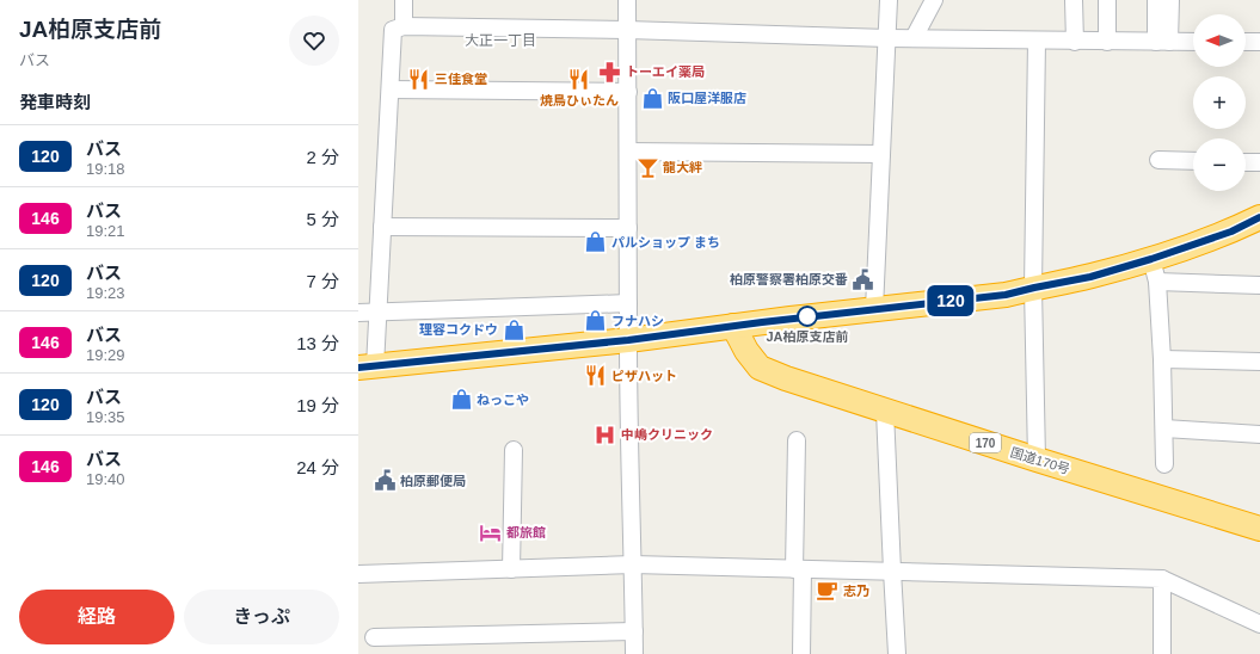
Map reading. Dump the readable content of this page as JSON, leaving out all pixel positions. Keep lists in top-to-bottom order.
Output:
{
  "streets": {
    "highway": ["170", "国道170号"]
  },
  "districts": ["大正一丁目"],
  "places": {
    "pharmacy": ["トーエイ薬局"],
    "restaurant": ["三佳食堂", "焼鳥ひぃたん", "ピザハット"],
    "shop": [
      "阪口屋洋服店",
      "パルショップ まち",
      "フナハシ",
      "理容コクドウ",
      "ねっこや"
    ],
    "bar": ["龍大絆"],
    "public building": ["柏原警察署柏原交番", "柏原郵便局"],
    "other": ["JA柏原支店前"],
    "hospital": ["中嶋クリニック"],
    "hotel": ["都旅館"],
    "cafe": ["志乃"]
  },
  "lines": ["bus line 120"],
  "north": "left",
  "page": {
    "heading": [
      ["JA柏原支店前", "バス"],
      "発車時刻"
    ],
    "on_map": "120",
    "map_buttons": ["+", "−"],
    "list": [
      {
        "mark": "120",
        "name": "バス",
        "note": "19:18",
        "value": "2 分"
      },
      {
        "mark": "146",
        "name": "バス",
        "note": "19:21",
        "value": "5 分"
      },
      {
        "mark": "120",
        "name": "バス",
        "note": "19:23",
        "value": "7 分"
      },
      {
        "mark": "146",
        "name": "バス",
        "note": "19:29",
        "value": "13 分"
      },
      {
        "mark": "120",
        "name": "バス",
        "note": "19:35",
        "value": "19 分"
      },
      {
        "mark": "146",
        "name": "バス",
        "note": "19:40",
        "value": "24 分"
      }
    ],
    "buttons": ["経路", "きっぷ"]
  }
}
